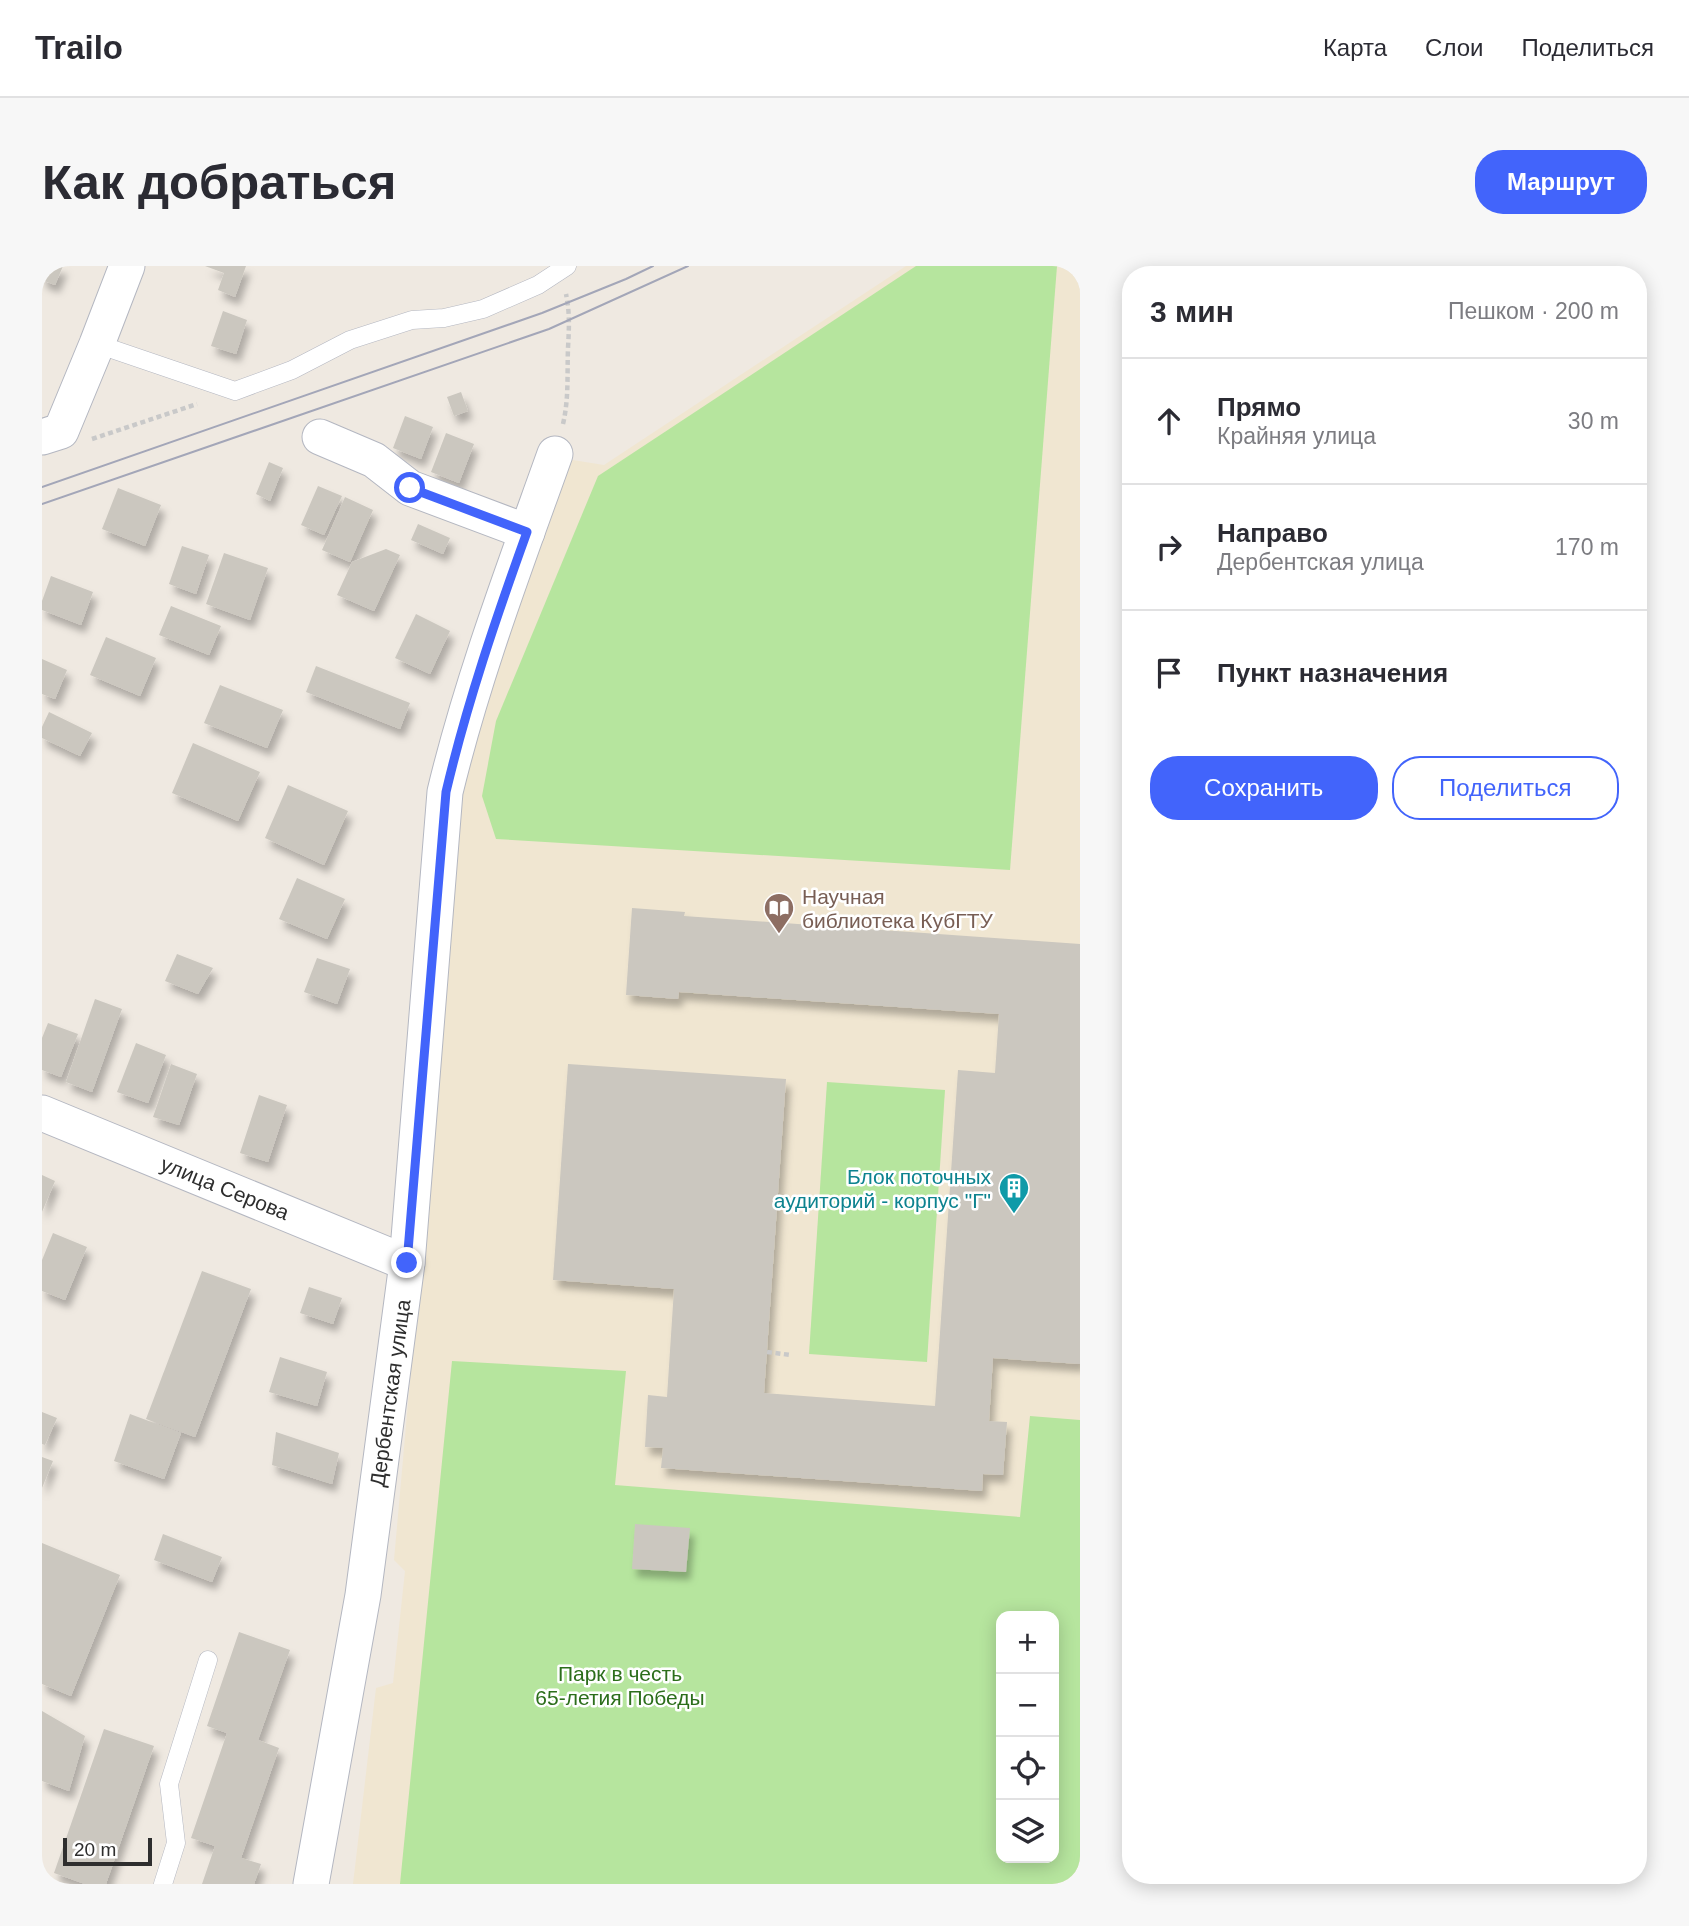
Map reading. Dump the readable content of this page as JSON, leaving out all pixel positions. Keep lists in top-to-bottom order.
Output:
{
  "streets": {
    "street": ["улица Серова", "Дербентская улица"]
  },
  "crossings": [
    ["улица Серова", "Дербентская улица"]
  ],
  "parks": ["Парк в честь 65-летия Победы"],
  "places": {
    "library": ["Научная библиотека КубГТУ"],
    "building": ["Блок поточных аудиторий - корпус \"Г\""]
  },
  "scale_bar": "20 m",
  "page": {
    "header": "Trailo",
    "nav": ["Карта", "Слои", "Поделиться"],
    "buttons": [
      "Маршрут",
      ["Сохранить", "Поделиться"]
    ],
    "title": "Как добраться",
    "heading": ["3 мин", "Пешком · 200 m"],
    "list": [
      ["Прямо", "Крайняя улица", "30 m"],
      ["Направо", "Дербентская улица", "170 m"],
      "Пункт назначения"
    ],
    "map_buttons": ["+", "−"],
    "scale": "20 m"
  }
}
